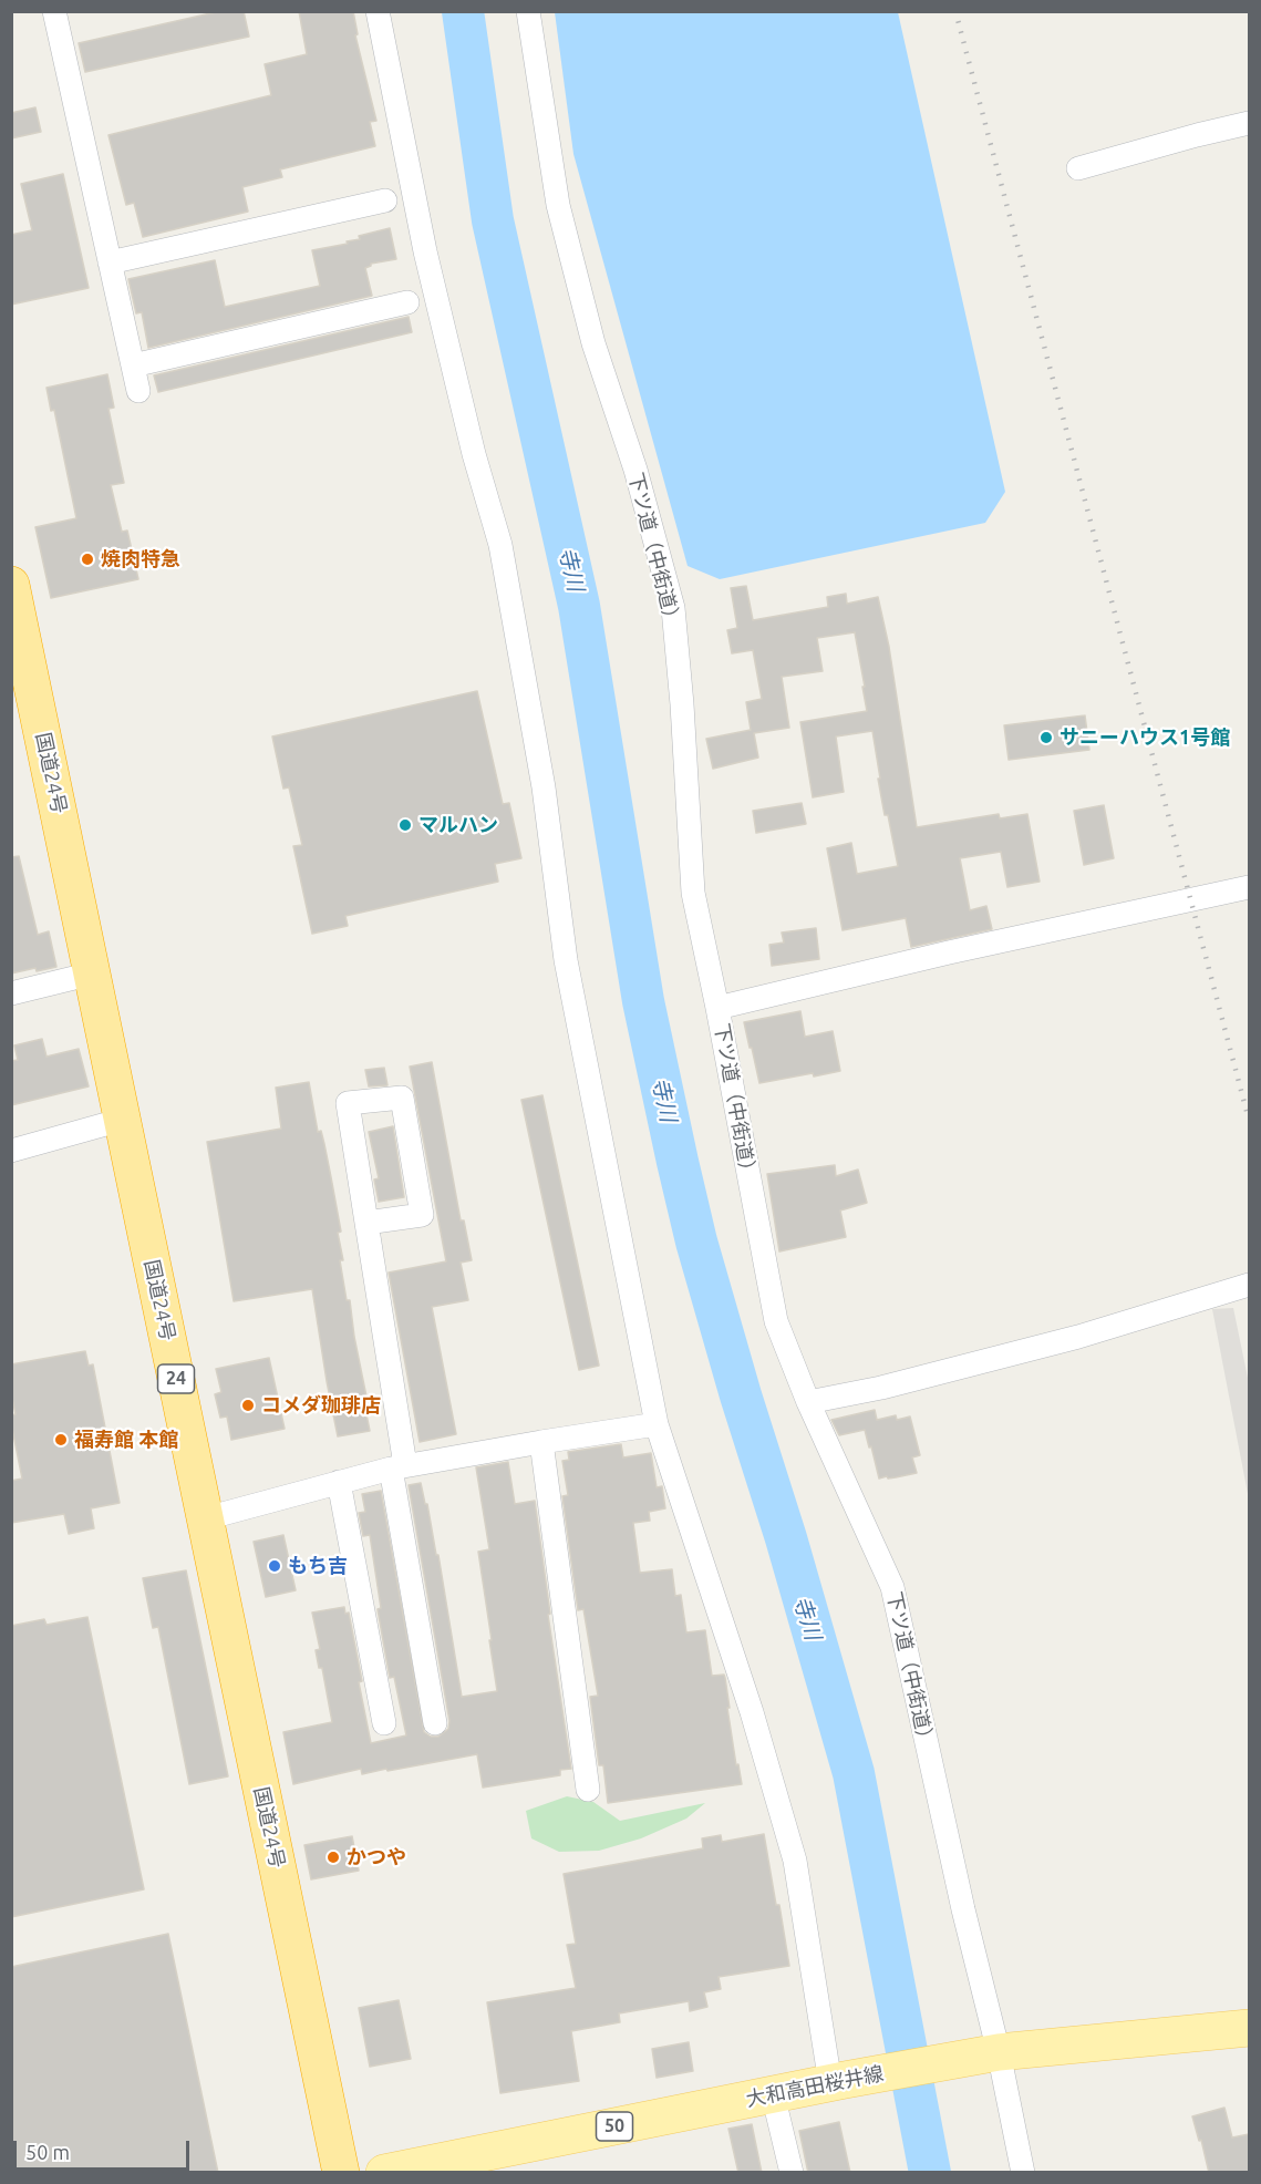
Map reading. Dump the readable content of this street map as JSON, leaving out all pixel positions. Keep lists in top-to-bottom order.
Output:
{
  "streets": {
    "highway": ["国道24号", "24"],
    "main road": ["大和高田桜井線", "50"],
    "street": ["下ツ道（中街道）"]
  },
  "crossings": [
    ["下ツ道（中街道）", "大和高田桜井線"]
  ],
  "water": ["寺川"],
  "places": [
    "焼肉特急",
    "サニーハウス1号館",
    "マルハン",
    "コメダ珈琲店",
    "福寿館 本館",
    "もち吉",
    "かつや"
  ],
  "scale_bar": "50 m"
}
